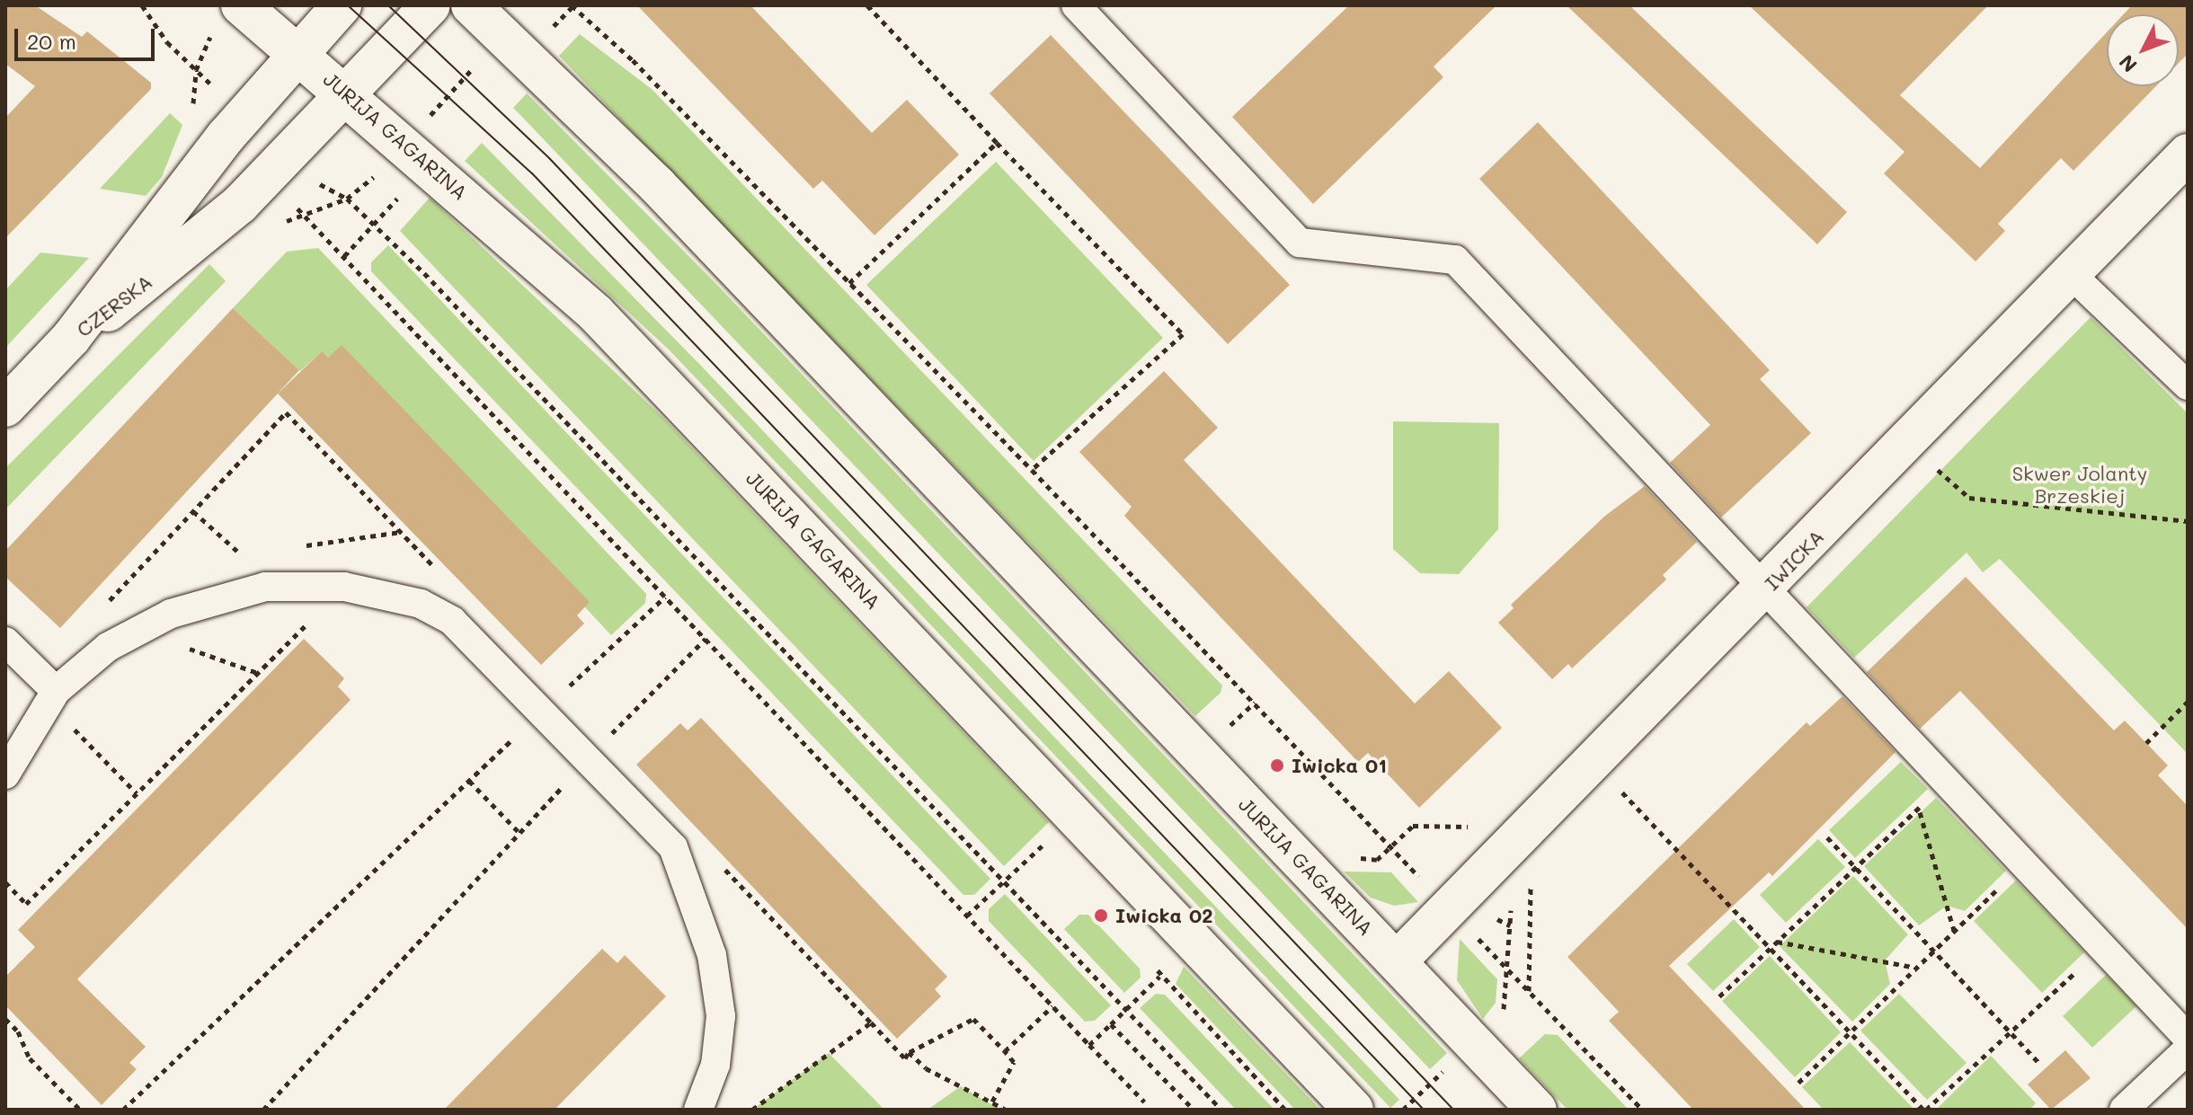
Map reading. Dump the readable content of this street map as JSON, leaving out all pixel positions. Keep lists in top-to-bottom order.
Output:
{
  "streets": {
    "main road": ["JURIJA GAGARINA", "CZERSKA", "IWICKA"]
  },
  "crossings": [
    ["JURIJA GAGARINA", "CZERSKA"],
    ["JURIJA GAGARINA", "IWICKA"]
  ],
  "parks": ["Skwer Jolanty Brzeskiej"],
  "places": ["Iwicka 01", "Iwicka 02"],
  "scale_bar": "20 m",
  "north": "bottom left"
}
